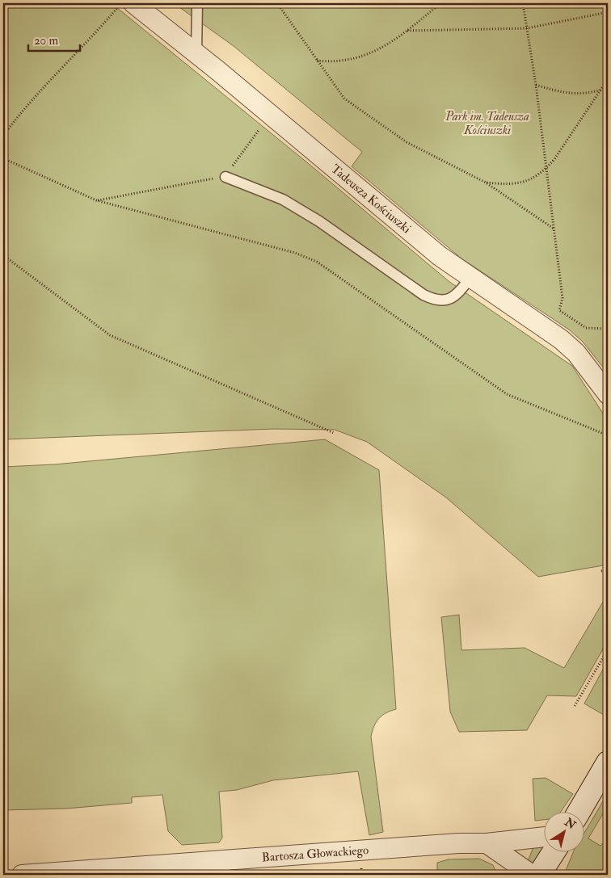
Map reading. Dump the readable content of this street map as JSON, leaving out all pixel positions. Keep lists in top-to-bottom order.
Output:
{
  "streets": {
    "street": ["Tadeusza Kościuszki", "Bartosza Głowackiego"]
  },
  "parks": ["Park im. Tadeusza Kościuszki"],
  "scale_bar": "20 m",
  "north": "top right"
}
